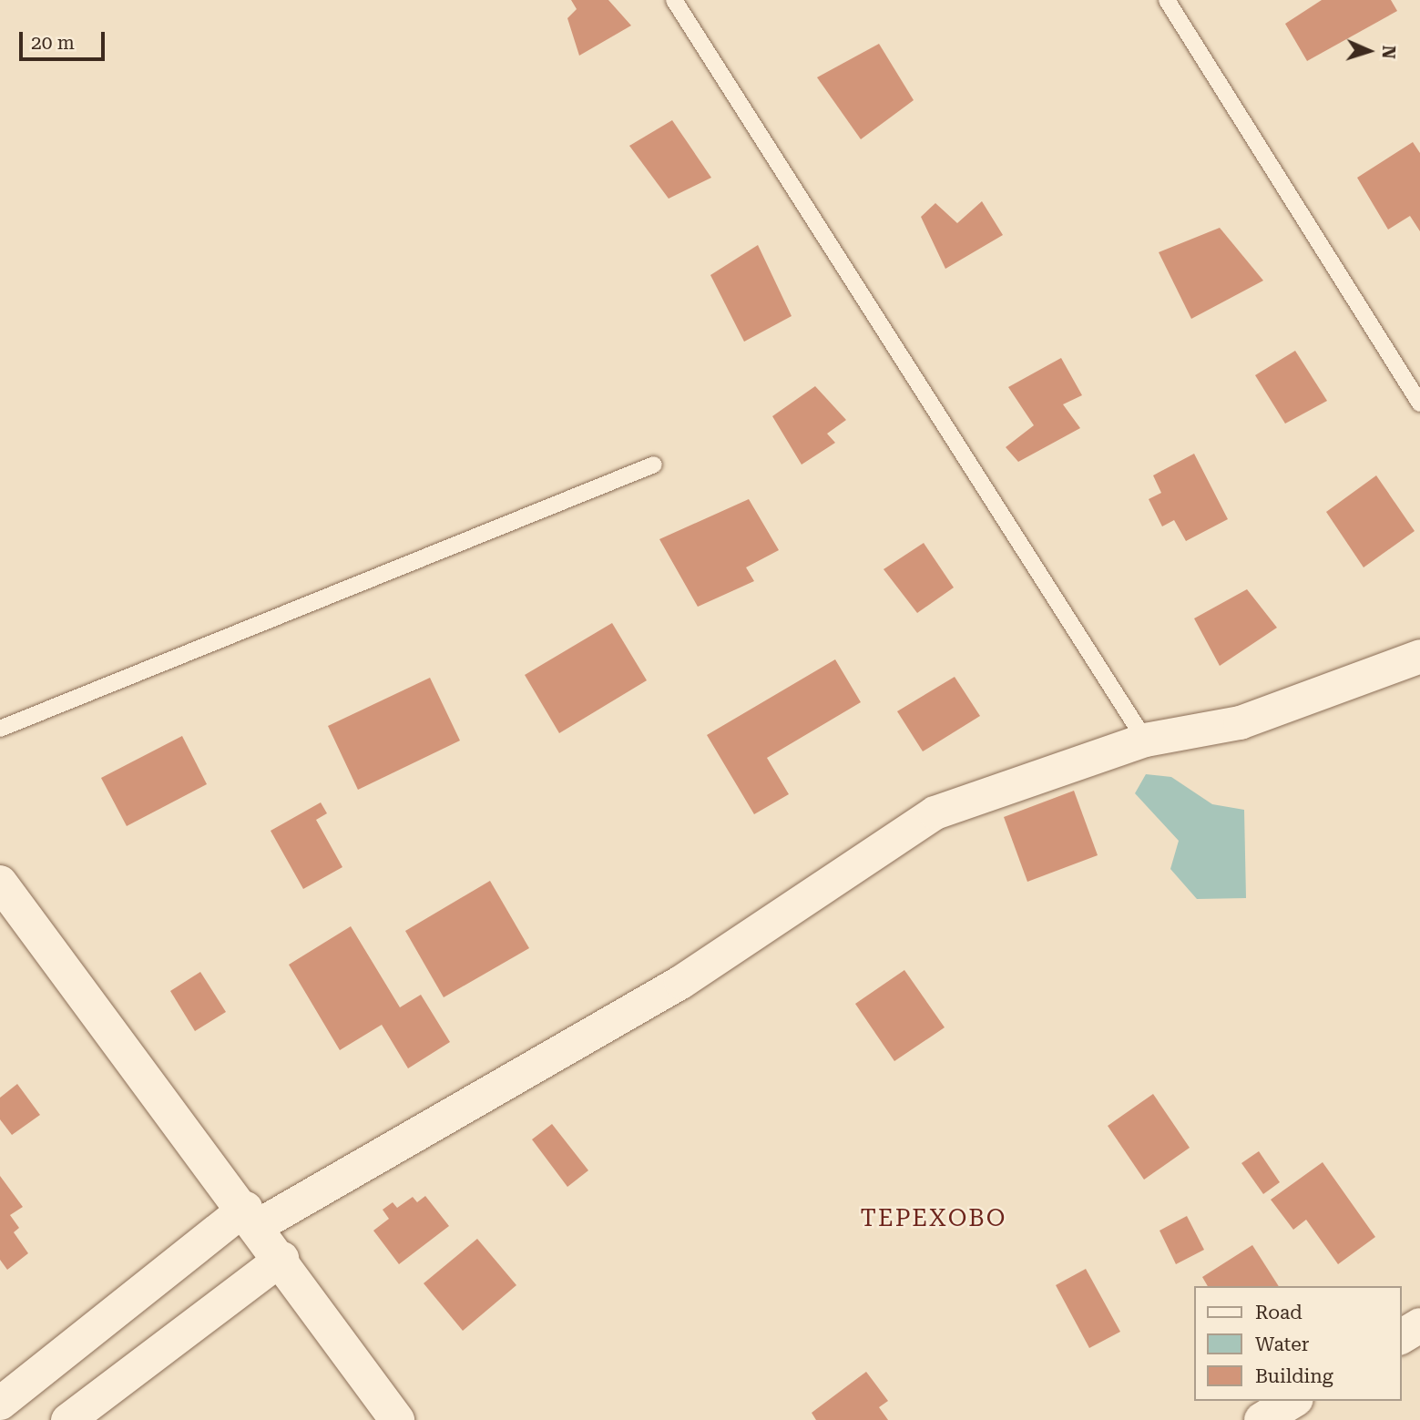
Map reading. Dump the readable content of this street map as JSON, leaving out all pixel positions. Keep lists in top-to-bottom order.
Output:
{
  "districts": ["ТЕРЕХОВО"],
  "legend": ["Road", "Water", "Building"],
  "scale_bar": "20 m",
  "north": "right"
}
